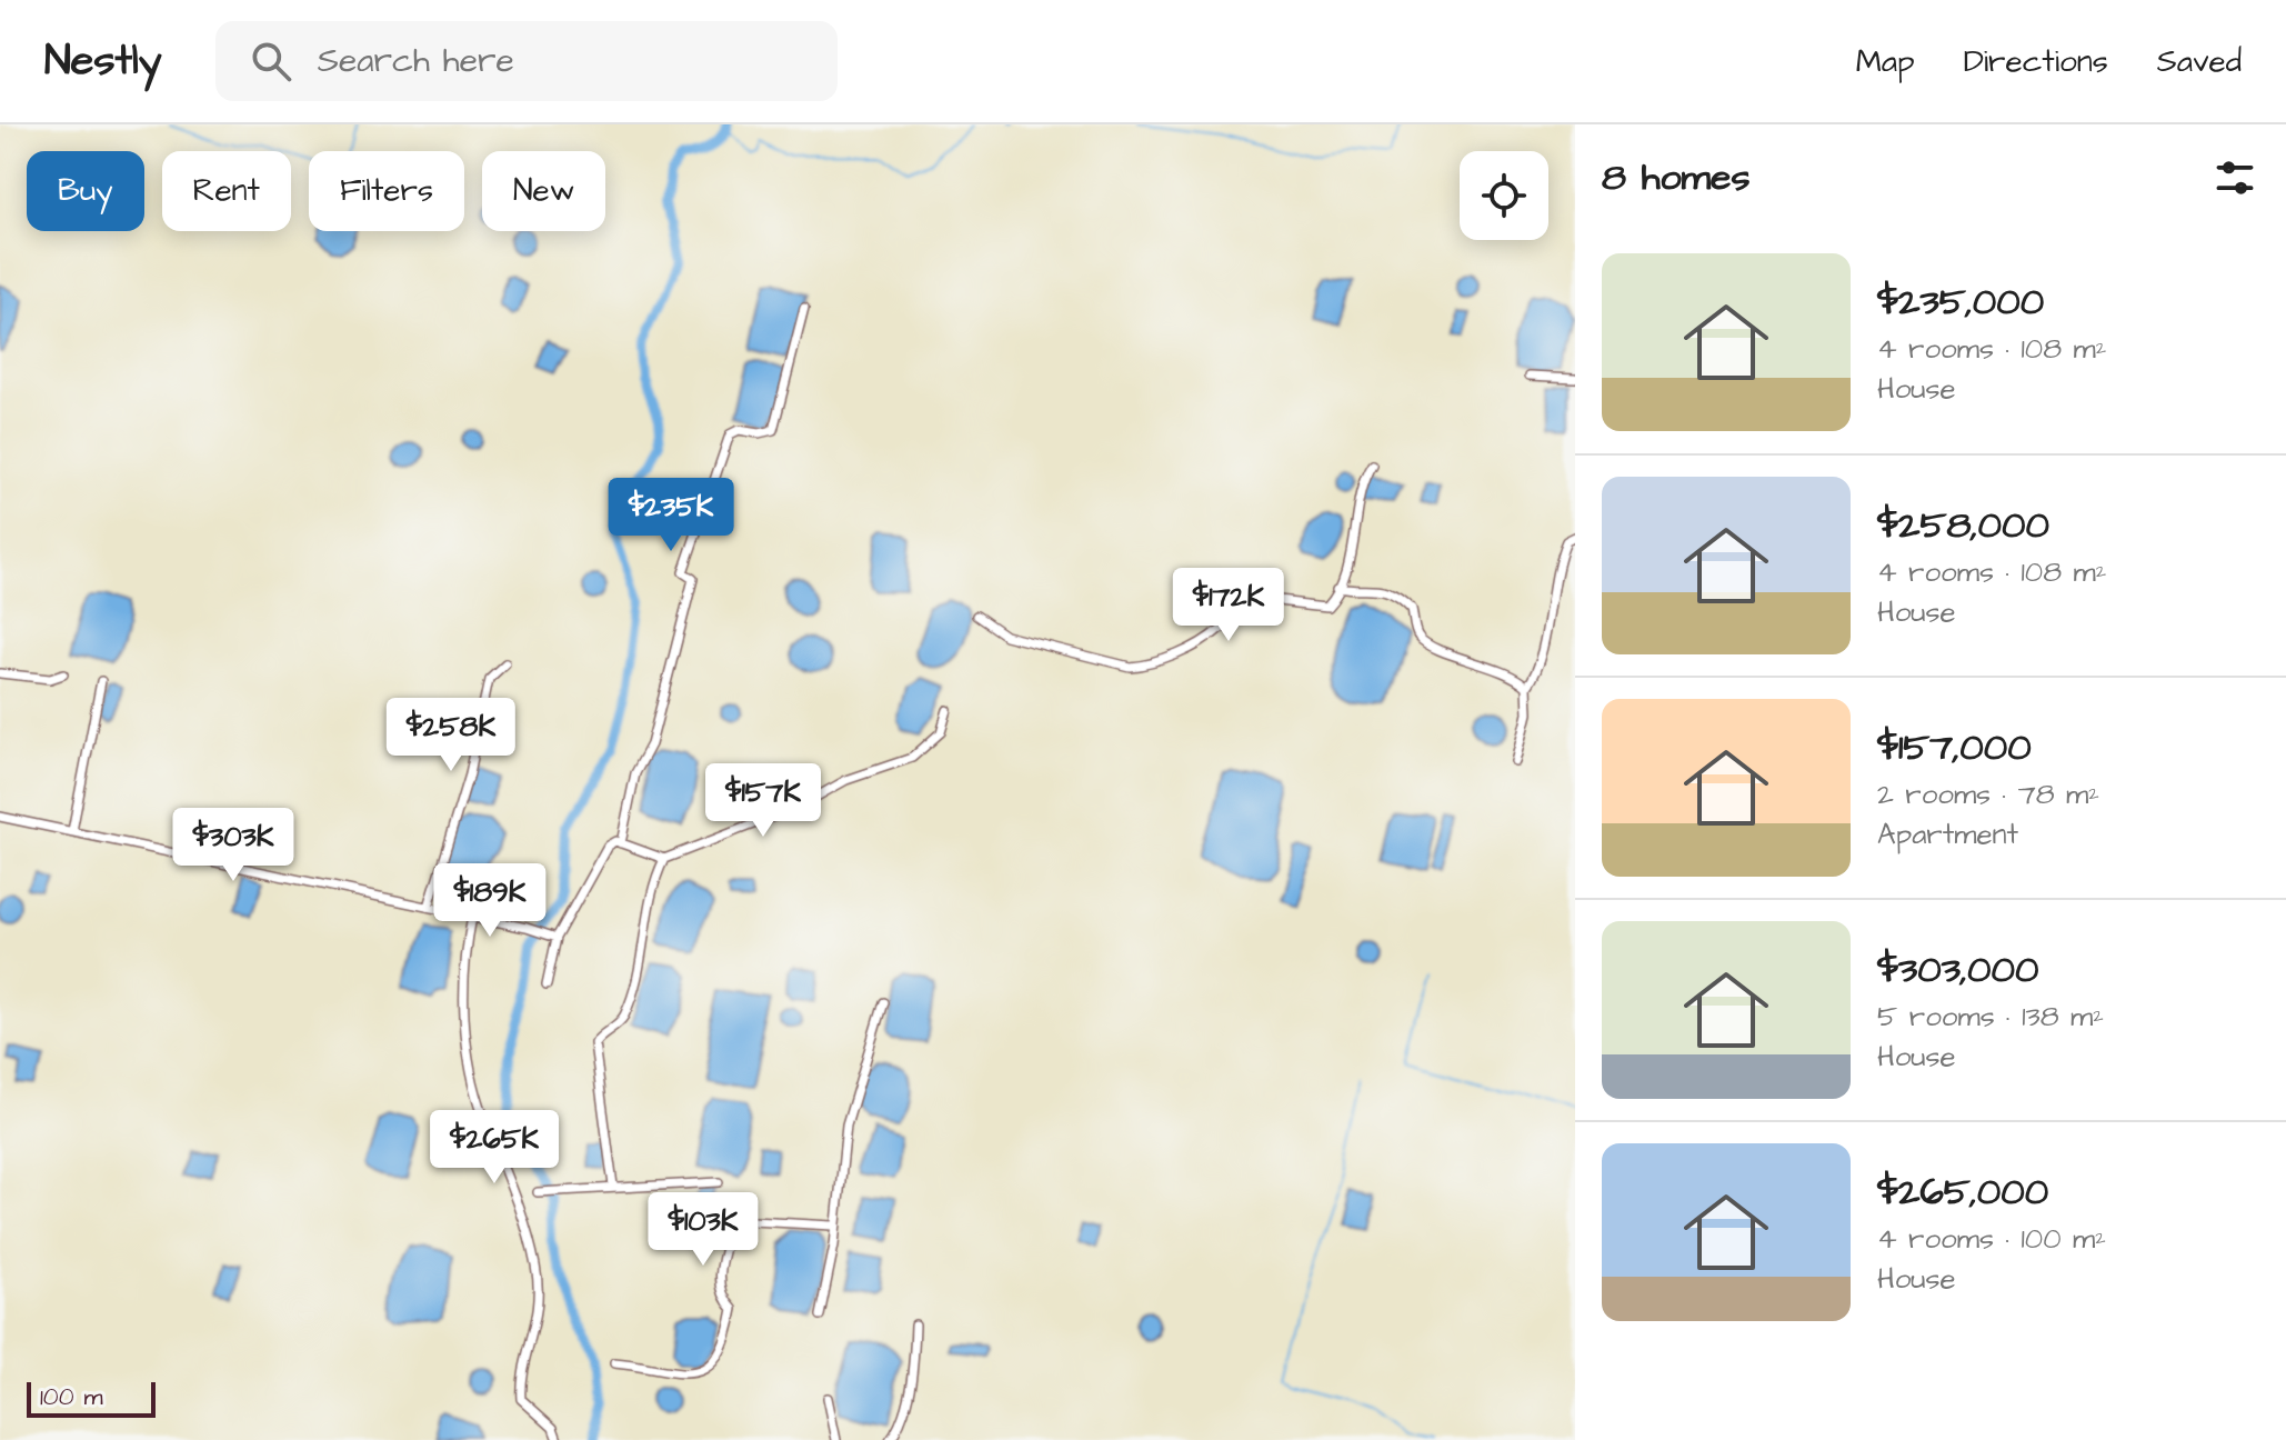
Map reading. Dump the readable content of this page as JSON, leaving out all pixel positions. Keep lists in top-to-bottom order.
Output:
{
  "scale_bar": "100 m",
  "page": {
    "header": "Nestly",
    "search": "Search here",
    "nav": ["Map", "Directions", "Saved"],
    "heading": "8 homes",
    "chip": [
      "Buy",
      "Rent",
      "Filters",
      "New"
    ],
    "list": [
      {
        "name": "$235,000",
        "note": "4 rooms · 108 m² · House"
      },
      {
        "name": "$258,000",
        "note": "4 rooms · 108 m² · House"
      },
      {
        "name": "$157,000",
        "note": "2 rooms · 78 m² · Apartment"
      },
      {
        "name": "$303,000",
        "note": "5 rooms · 138 m² · House"
      },
      {
        "name": "$265,000",
        "note": "4 rooms · 100 m² · House"
      }
    ],
    "price": [
      "$235K",
      "$172K",
      "$258K",
      "$157K",
      "$303K",
      "$189K",
      "$265K",
      "$103K"
    ],
    "scale": "100 m"
  }
}
